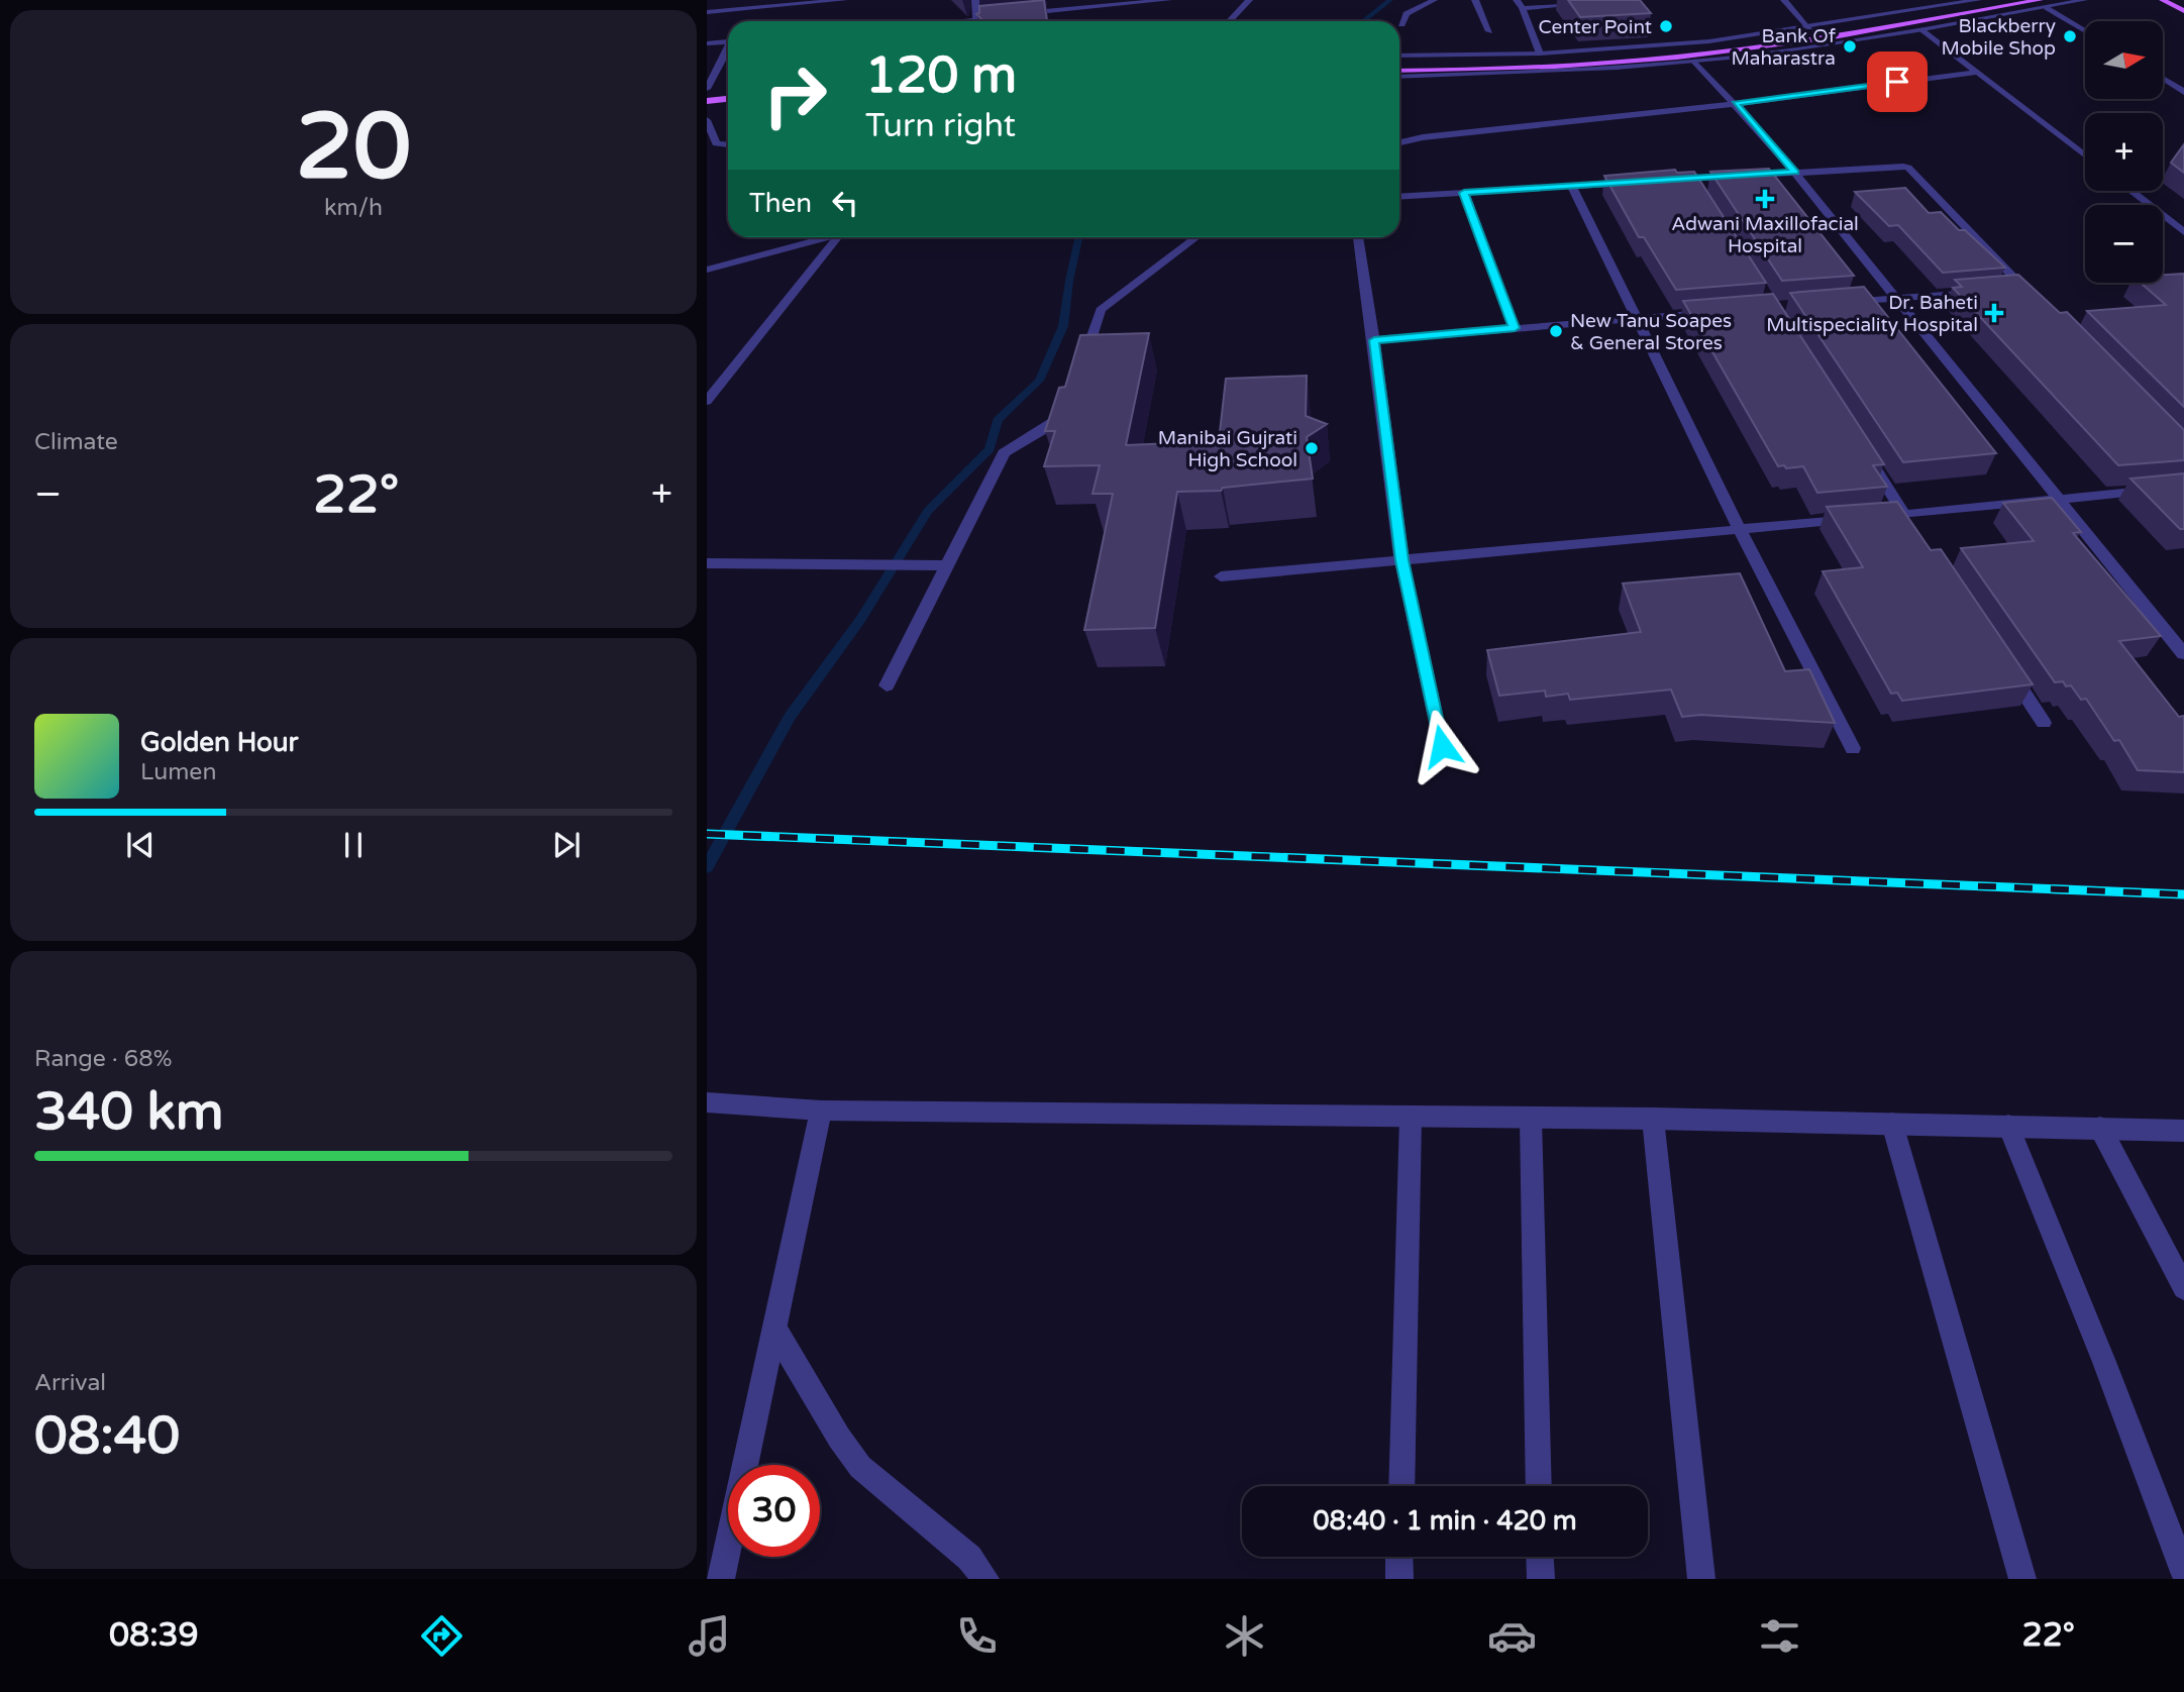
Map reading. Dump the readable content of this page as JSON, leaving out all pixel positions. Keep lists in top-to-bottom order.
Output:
{
  "places": {
    "other": [
      "Center Point",
      "Blackberry Mobile Shop",
      "Bank Of Maharastra",
      "New Tanu Soapes & General Stores",
      "Manibai Gujrati High School"
    ],
    "health": ["Adwani Maxillofacial Hospital", "Dr. Baheti Multispeciality Hospital"]
  },
  "north": "right",
  "page": {
    "tile": [
      ["20", "km/h"],
      "Climate",
      ["Range · 68%", "340 km"],
      ["Arrival", "08:40"]
    ],
    "map_buttons": ["+", "−"],
    "turn": ["120 m", "Turn right"],
    "then": "Then",
    "heat": ["−", "22°", "+"],
    "song": ["Golden Hour", "Lumen"],
    "limit": "30",
    "trip": "08:40 · 1 min · 420 m",
    "tabs": ["08:39", "22°"]
  }
}
